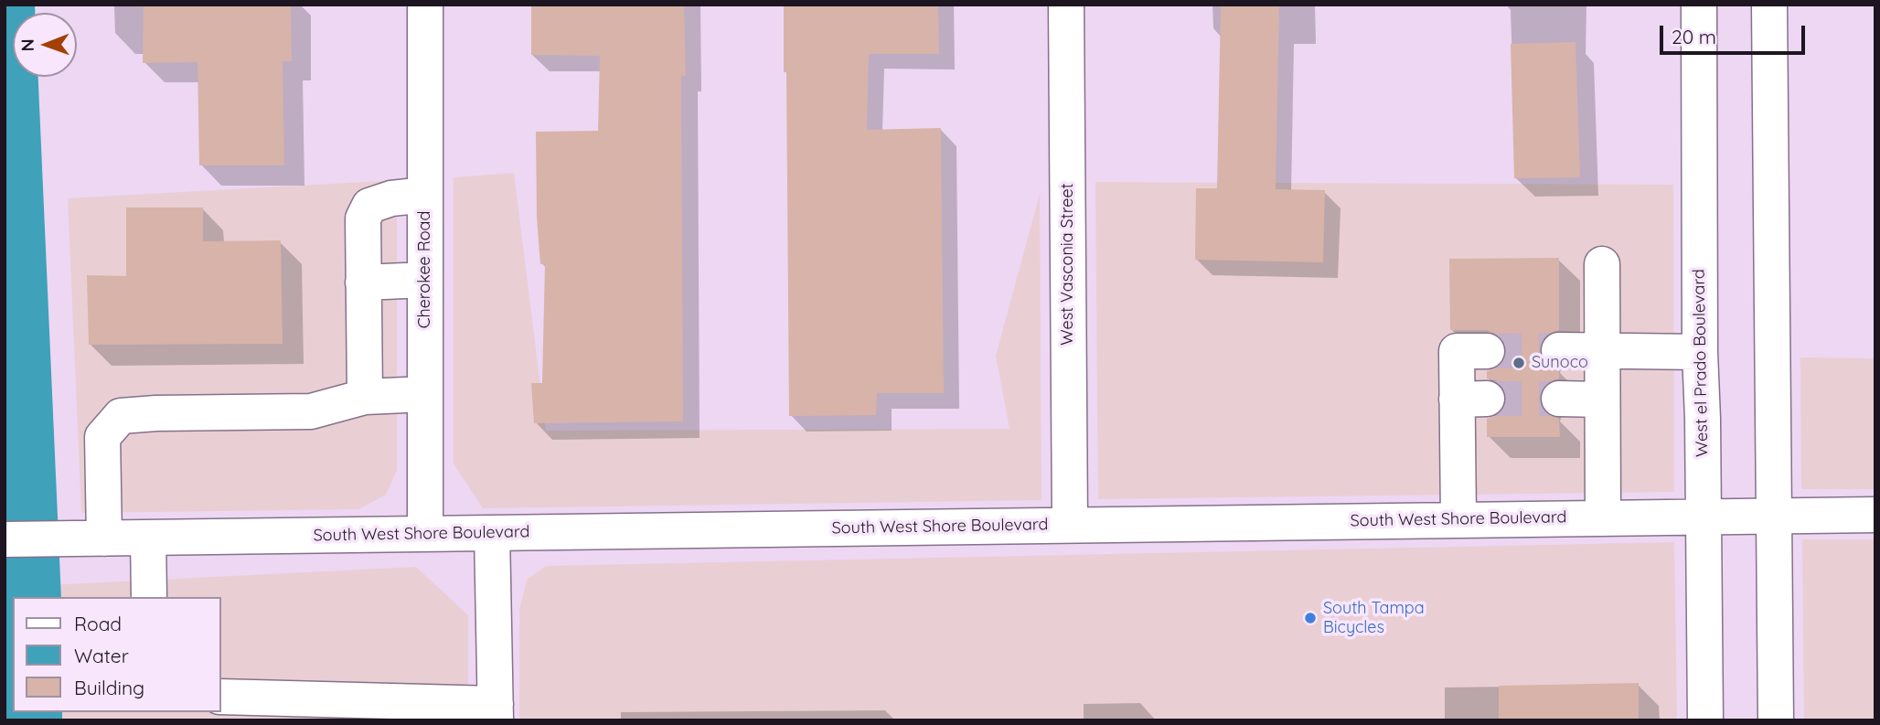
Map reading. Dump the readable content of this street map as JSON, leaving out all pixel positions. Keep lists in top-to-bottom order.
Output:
{
  "streets": {
    "street": [
      "West Vasconia Street",
      "Cherokee Road",
      "West el Prado Boulevard",
      "South West Shore Boulevard"
    ]
  },
  "crossings": [
    ["West Vasconia Street", "South West Shore Boulevard"],
    ["Cherokee Road", "South West Shore Boulevard"],
    ["West el Prado Boulevard", "South West Shore Boulevard"]
  ],
  "places": ["Sunoco", "South Tampa Bicycles"],
  "legend": ["Road", "Water", "Building"],
  "scale_bar": "20 m",
  "north": "left"
}
